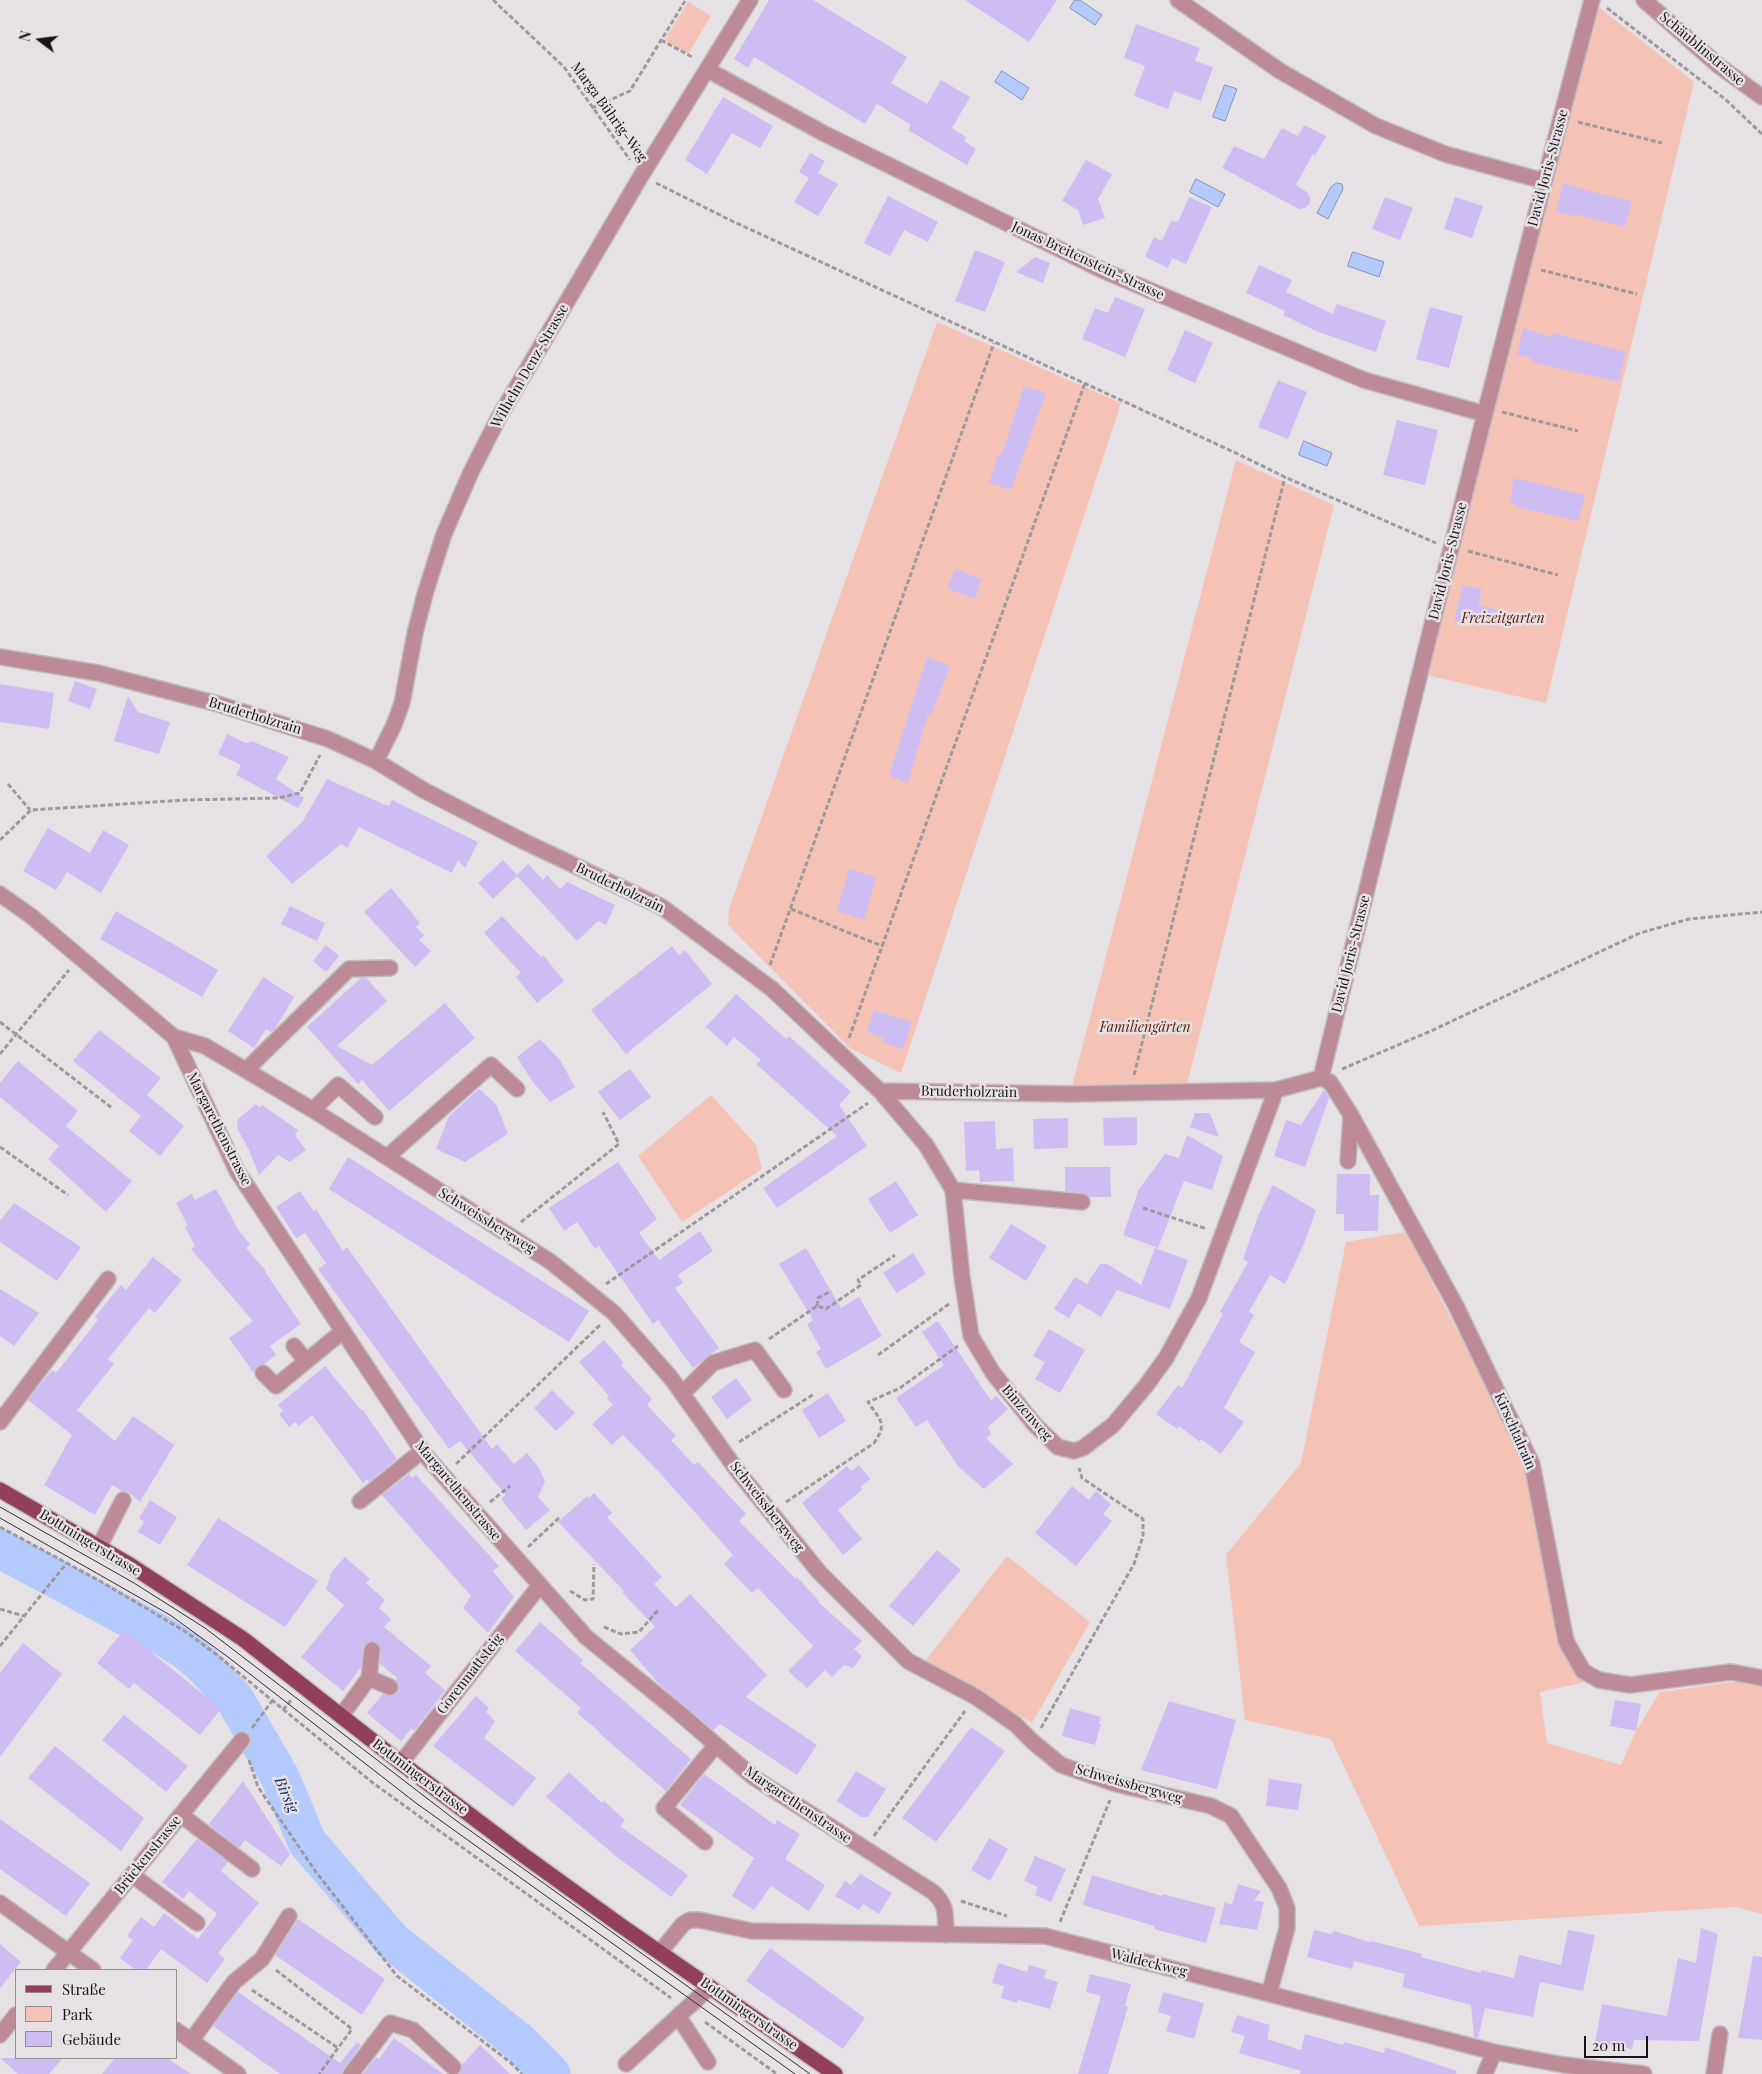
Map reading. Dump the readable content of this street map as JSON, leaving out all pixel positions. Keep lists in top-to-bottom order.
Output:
{
  "streets": {
    "main road": ["Bottmingerstrasse"],
    "street": [
      "Schäublinstrasse",
      "David Joris-Strasse",
      "Jonas Breitenstein-Strasse",
      "Wilhelm Denz-Strasse",
      "Bruderholzrain",
      "Margarethenstrasse",
      "Schweissbergweg",
      "Binzenweg",
      "Kirschtalrain",
      "Gorenmattsteig",
      "Brückenstrasse",
      "Waldeckweg"
    ],
    "path": ["Marga Bührig-Weg"]
  },
  "crossings": [
    ["Marga Bührig-Weg", "Wilhelm Denz-Strasse"],
    ["David Joris-Strasse", "Jonas Breitenstein-Strasse"],
    ["David Joris-Strasse", "Kirschtalrain"],
    ["Jonas Breitenstein-Strasse", "Wilhelm Denz-Strasse"],
    ["Wilhelm Denz-Strasse", "Bruderholzrain"],
    ["Bruderholzrain", "Binzenweg"],
    ["Margarethenstrasse", "Schweissbergweg"],
    ["Margarethenstrasse", "Gorenmattsteig"],
    ["Margarethenstrasse", "Waldeckweg"],
    ["Schweissbergweg", "Waldeckweg"],
    ["Bottmingerstrasse", "Gorenmattsteig"],
    ["Bottmingerstrasse", "Waldeckweg"]
  ],
  "water": ["Birsig"],
  "parks": ["Freizeitgarten", "Familiengärten"],
  "legend": ["Straße", "Park", "Gebäude"],
  "scale_bar": "20 m",
  "north": "left"
}
